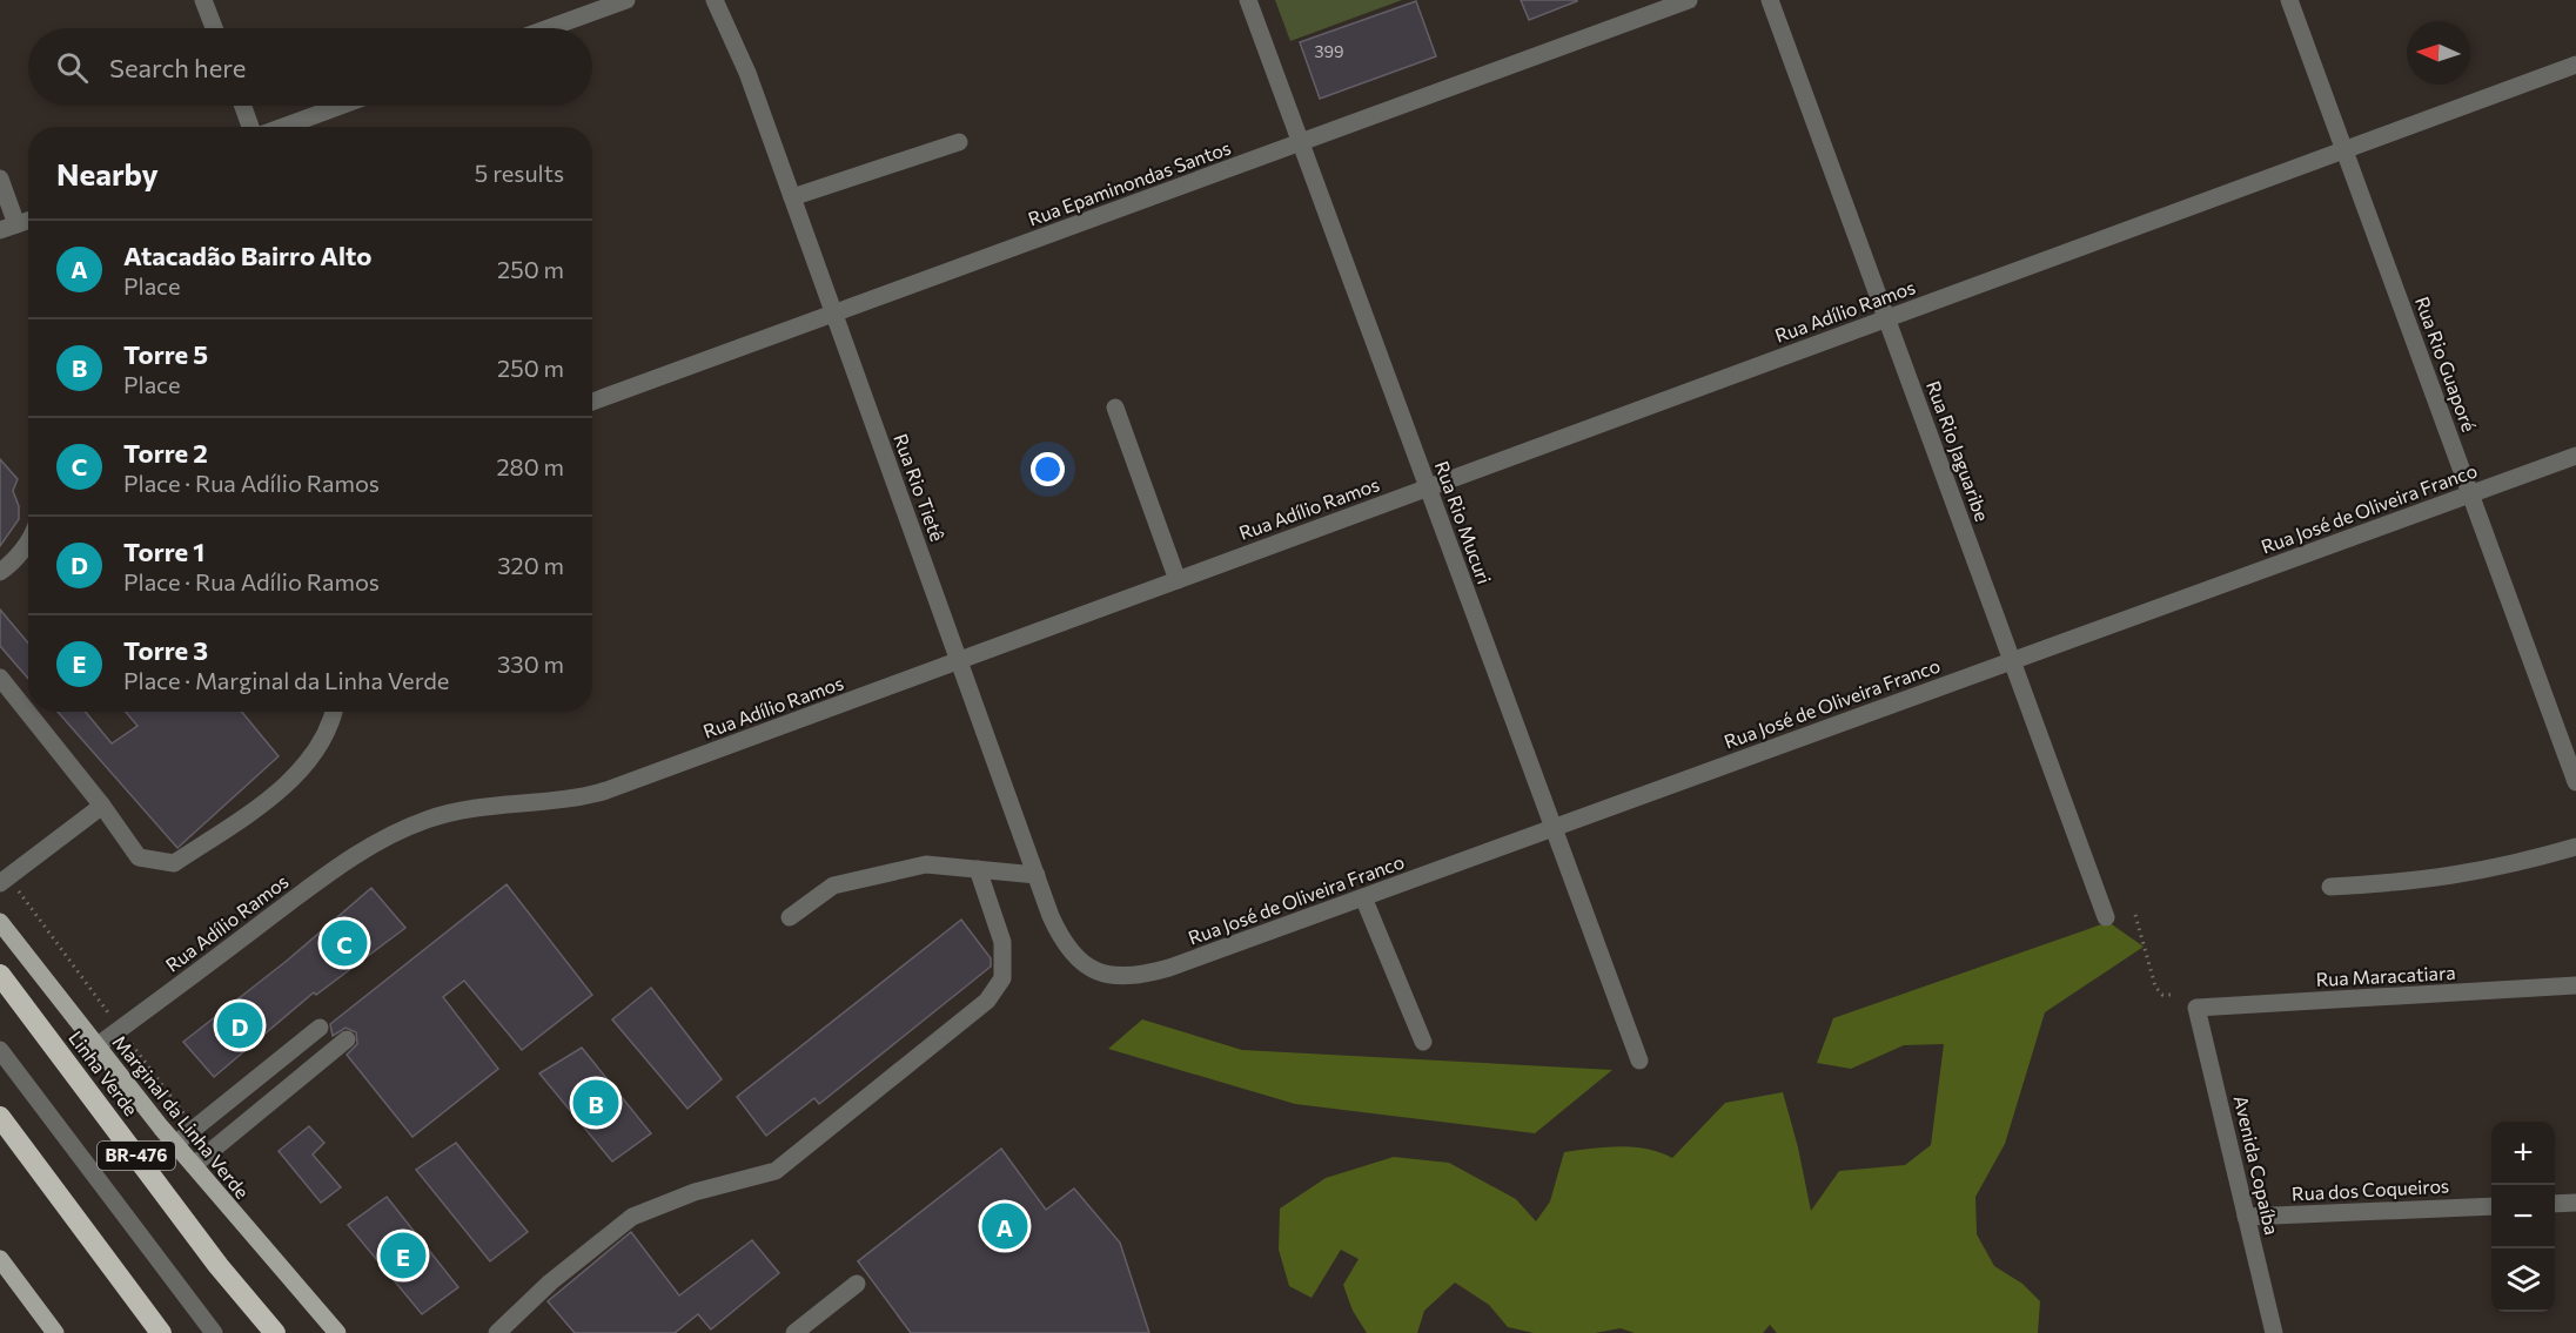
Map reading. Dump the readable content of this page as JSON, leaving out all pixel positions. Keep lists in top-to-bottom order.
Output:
{
  "streets": {
    "highway": ["Linha Verde", "BR-476"],
    "main road": ["Marginal da Linha Verde"],
    "street": [
      "Rua Epaminondas Santos",
      "Rua Adílio Ramos",
      "Rua Rio Guaporé",
      "Rua Rio Jaguaribe",
      "Rua Rio Tietê",
      "Rua José de Oliveira Franco",
      "Rua Rio Mucuri",
      "Rua Maracatiara",
      "Avenida Copaíba",
      "Rua dos Coqueiros"
    ]
  },
  "crossings": [
    ["Rua Epaminondas Santos", "Rua Rio Tietê"],
    ["Rua Epaminondas Santos", "Rua Rio Mucuri"],
    ["Rua Adílio Ramos", "Rua Rio Guaporé"],
    ["Rua Adílio Ramos", "Rua Rio Jaguaribe"],
    ["Rua Adílio Ramos", "Rua Rio Tietê"],
    ["Rua Adílio Ramos", "Rua Rio Mucuri"],
    ["Rua Adílio Ramos", "Marginal da Linha Verde"],
    ["Rua Rio Guaporé", "Rua José de Oliveira Franco"],
    ["Rua Rio Jaguaribe", "Rua José de Oliveira Franco"],
    ["Rua Rio Tietê", "Rua José de Oliveira Franco"],
    ["Rua José de Oliveira Franco", "Rua Rio Mucuri"],
    ["Rua Maracatiara", "Avenida Copaíba"],
    ["Avenida Copaíba", "Rua dos Coqueiros"]
  ],
  "house_numbers": ["399"],
  "north": "left",
  "page": {
    "search": "Search here",
    "heading": ["Nearby", "5 results"],
    "list": [
      {
        "mark": "A",
        "name": "Atacadão Bairro Alto",
        "note": "Place",
        "value": "250 m"
      },
      {
        "mark": "B",
        "name": "Torre 5",
        "note": "Place",
        "value": "250 m"
      },
      {
        "mark": "C",
        "name": "Torre 2",
        "note": "Place · Rua Adílio Ramos",
        "value": "280 m"
      },
      {
        "mark": "D",
        "name": "Torre 1",
        "note": "Place · Rua Adílio Ramos",
        "value": "320 m"
      },
      {
        "mark": "E",
        "name": "Torre 3",
        "note": "Place · Marginal da Linha Verde",
        "value": "330 m"
      }
    ],
    "pins": [
      "C",
      "D",
      "B",
      "A",
      "E"
    ],
    "map_buttons": ["+", "−"]
  }
}
